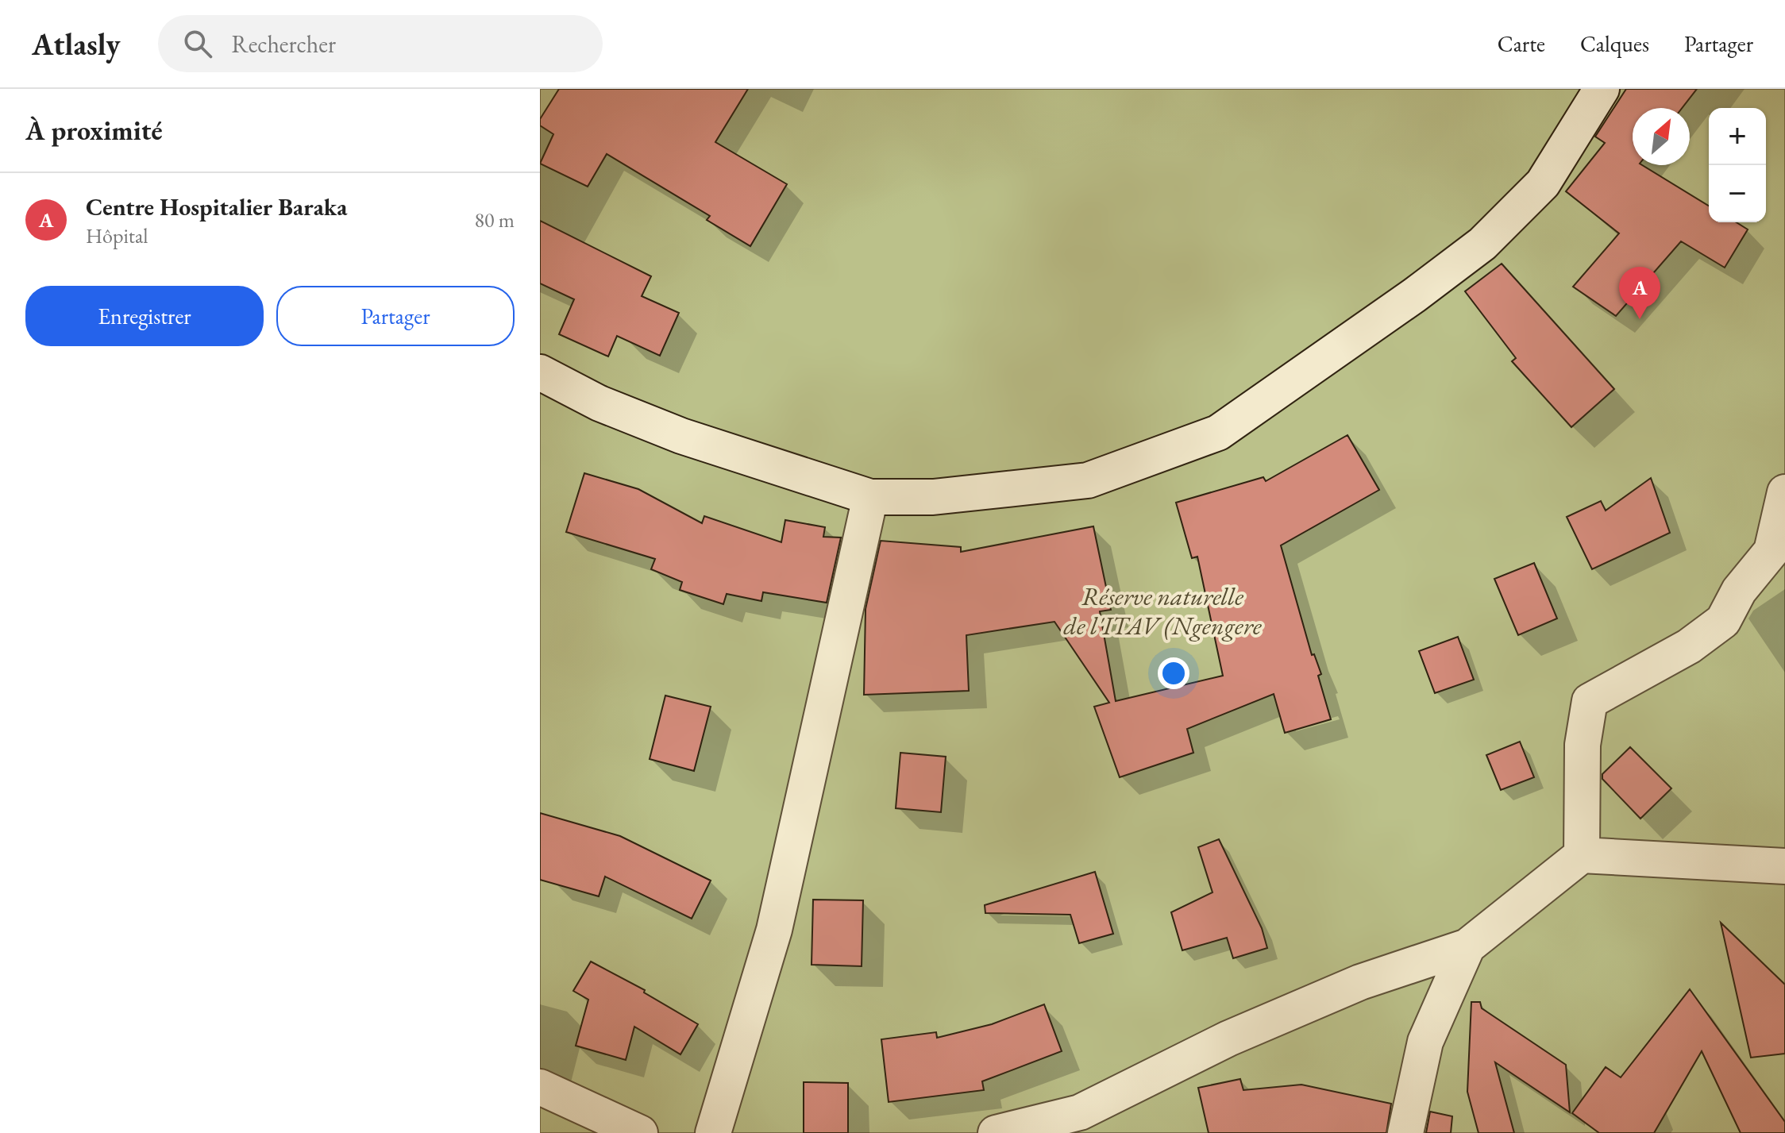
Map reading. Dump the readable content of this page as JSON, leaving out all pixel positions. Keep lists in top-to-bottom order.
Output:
{
  "parks": ["Réserve naturelle de l'ITAV (Ngengere"],
  "north": "top right",
  "page": {
    "header": "Atlasly",
    "search": "Rechercher",
    "nav": ["Carte", "Calques", "Partager"],
    "heading": "À proximité",
    "map_buttons": ["+", "−"],
    "list": [
      {
        "mark": "A",
        "name": "Centre Hospitalier Baraka",
        "note": "Hôpital",
        "value": "80 m"
      }
    ],
    "buttons": ["Enregistrer", "Partager"],
    "pins": "A"
  }
}
